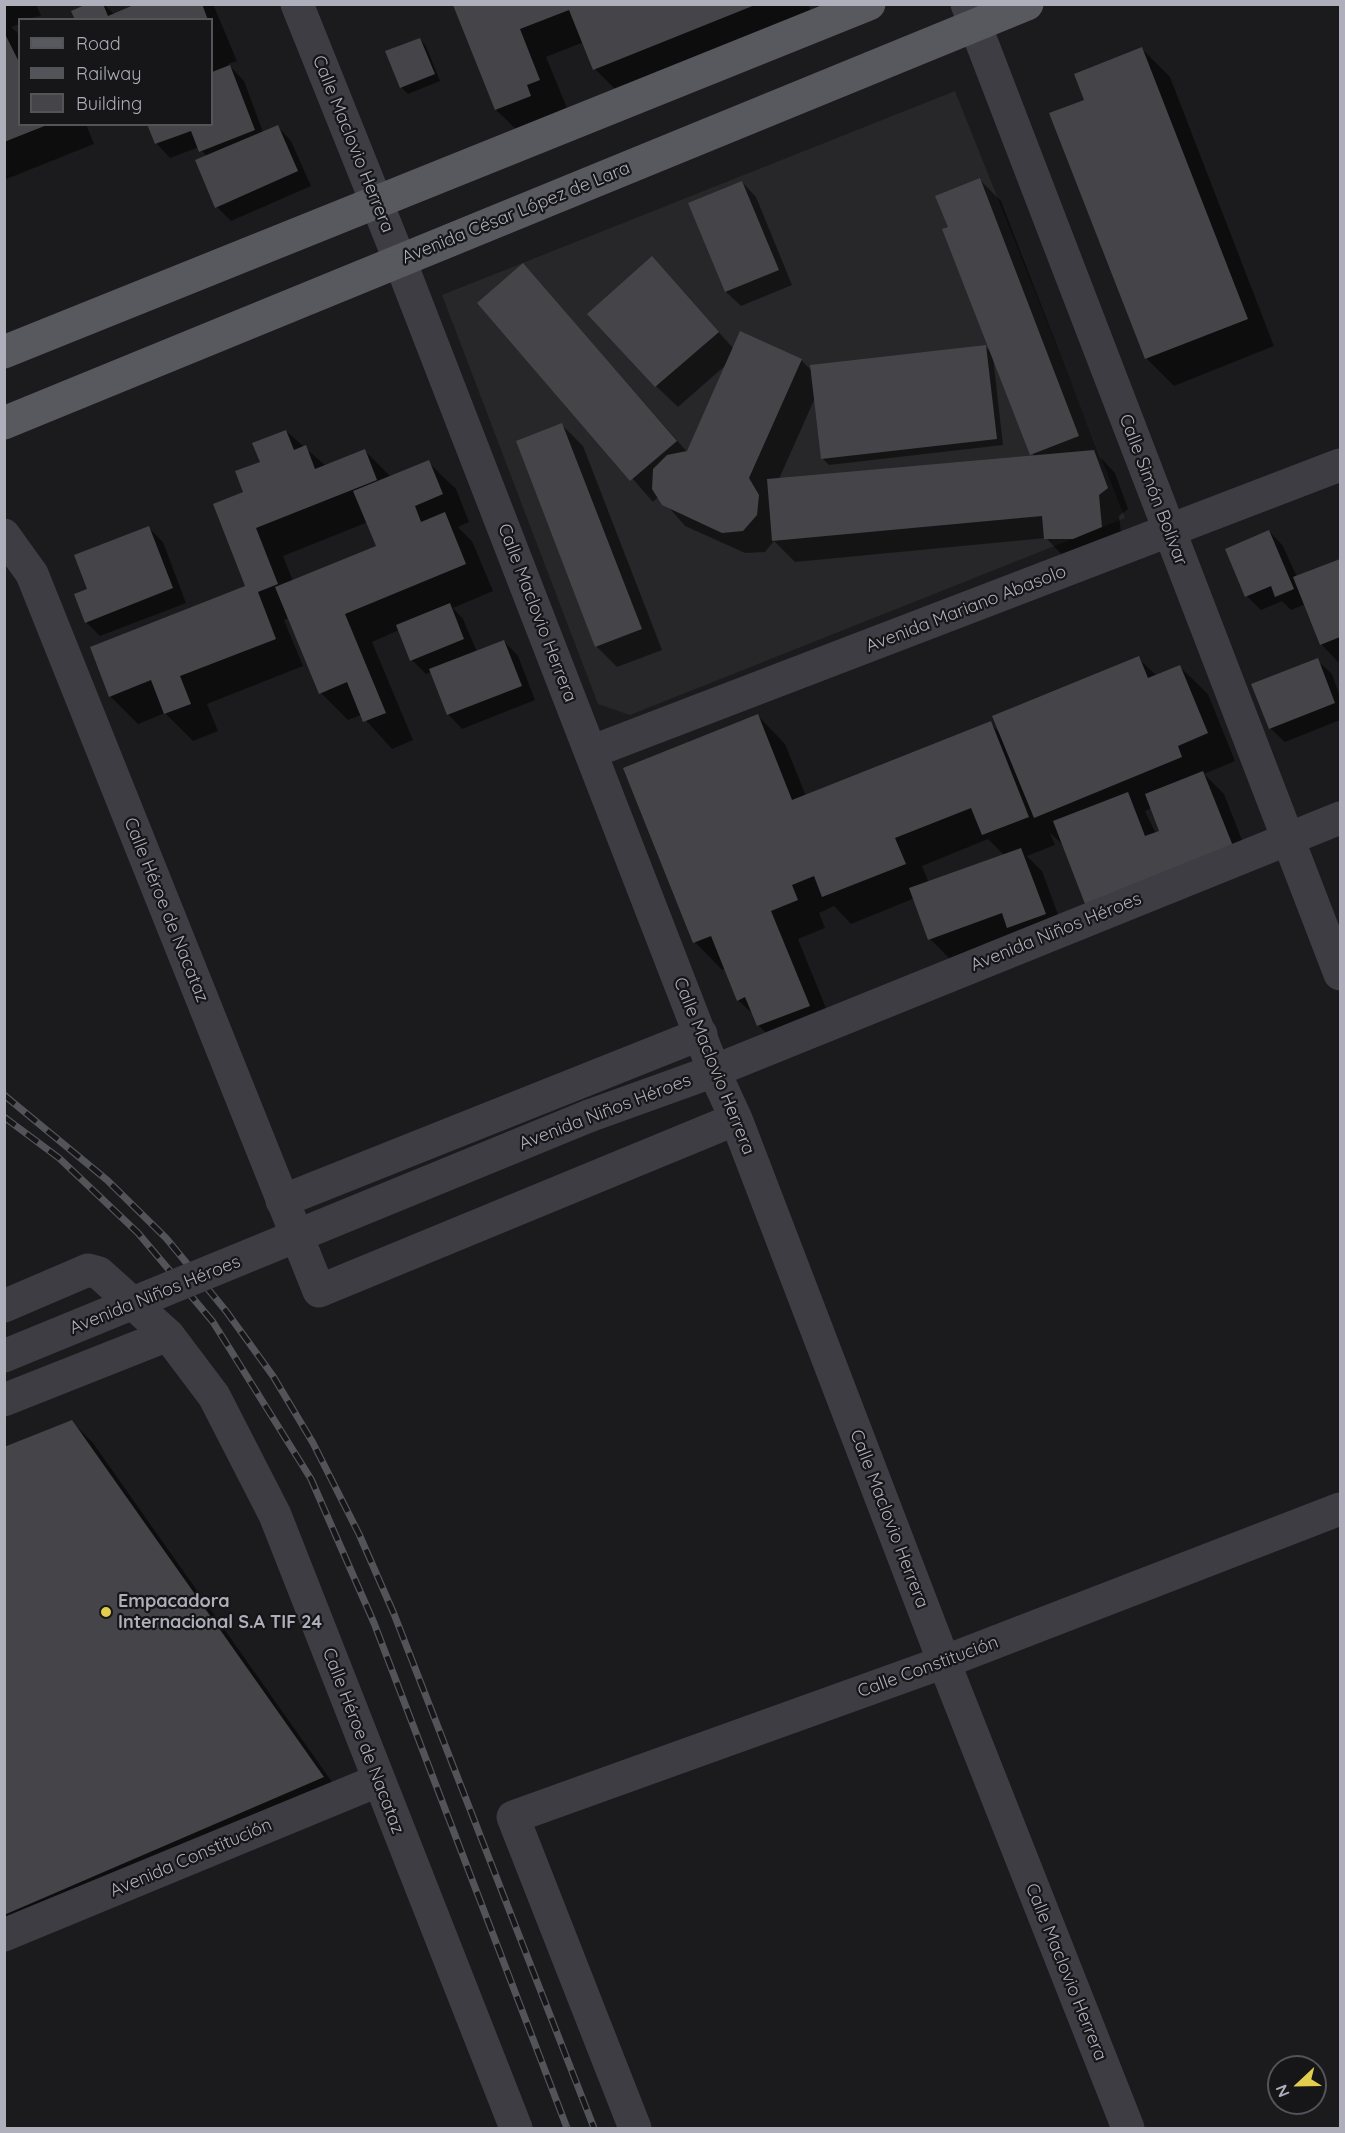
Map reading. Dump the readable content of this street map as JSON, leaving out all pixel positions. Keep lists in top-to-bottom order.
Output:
{
  "streets": {
    "main road": ["Avenida César López de Lara"],
    "street": [
      "Calle Maclovio Herrera",
      "Calle Simón Bolívar",
      "Avenida Mariano Abasolo",
      "Calle Héroe de Nacataz",
      "Avenida Niños Héroes",
      "Calle Constitución",
      "Avenida Constitución"
    ]
  },
  "crossings": [
    ["Calle Maclovio Herrera", "Avenida César López de Lara"],
    ["Calle Maclovio Herrera", "Avenida Mariano Abasolo"],
    ["Calle Maclovio Herrera", "Calle Héroe de Nacataz"],
    ["Calle Maclovio Herrera", "Avenida Niños Héroes"],
    ["Calle Maclovio Herrera", "Calle Constitución"],
    ["Avenida César López de Lara", "Calle Simón Bolívar"],
    ["Calle Simón Bolívar", "Avenida Mariano Abasolo"],
    ["Calle Simón Bolívar", "Avenida Niños Héroes"],
    ["Calle Héroe de Nacataz", "Avenida Constitución"]
  ],
  "places": ["Empacadora Internacional S.A TIF 24"],
  "legend": ["Road", "Railway", "Building"],
  "north": "left"
}
